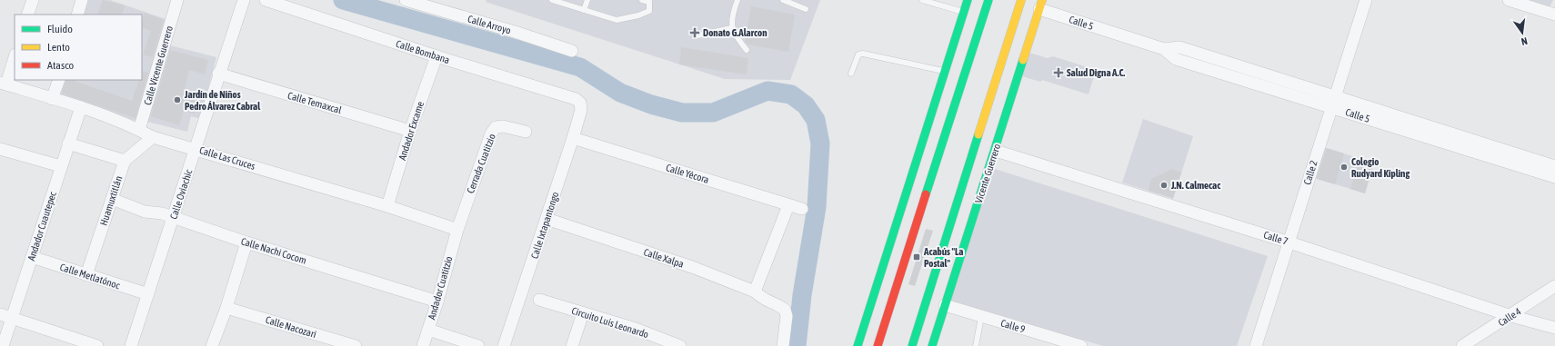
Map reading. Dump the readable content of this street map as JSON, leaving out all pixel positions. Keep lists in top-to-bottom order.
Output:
{
  "streets": {
    "main road": ["Vicente Guerrero"],
    "street": [
      "Calle 5",
      "Calle Arroyo",
      "Calle Bombana",
      "Calle Vicente Guerrero",
      "Calle Temaxcal",
      "Andador Excame",
      "Calle Las Cruces",
      "Cerrada Cuatitzio",
      "Calle 2",
      "Calle Yécora",
      "Calle Oviachic",
      "Huamuxtitlán",
      "Calle Ixtapantongo",
      "Andador Cuautepec",
      "Calle 7",
      "Calle Nachi Cocom",
      "Calle Xalpa",
      "Calle Metlatónoc",
      "Andador Cuatitzio",
      "Calle 4",
      "Circuito Luis Leonardo",
      "Calle 9",
      "Calle Nacozari"
    ]
  },
  "crossings": [
    ["Calle 5", "Calle 2"],
    ["Calle 5", "Vicente Guerrero"],
    ["Calle Bombana", "Andador Excame"],
    ["Calle Bombana", "Calle Ixtapantongo"],
    ["Calle Vicente Guerrero", "Calle Las Cruces"],
    ["Calle Temaxcal", "Andador Excame"],
    ["Calle Temaxcal", "Calle Oviachic"],
    ["Andador Excame", "Calle Las Cruces"],
    ["Calle Las Cruces", "Cerrada Cuatitzio"],
    ["Calle Las Cruces", "Calle Oviachic"],
    ["Calle Las Cruces", "Andador Cuautepec"],
    ["Calle Las Cruces", "Andador Cuatitzio"],
    ["Cerrada Cuatitzio", "Andador Cuatitzio"],
    ["Calle 2", "Calle 7"],
    ["Calle Yécora", "Calle Ixtapantongo"],
    ["Vicente Guerrero", "Calle 7"],
    ["Vicente Guerrero", "Calle 9"],
    ["Calle Oviachic", "Calle Nachi Cocom"],
    ["Calle Oviachic", "Calle Metlatónoc"],
    ["Huamuxtitlán", "Calle Nachi Cocom"],
    ["Huamuxtitlán", "Calle Metlatónoc"],
    ["Calle Ixtapantongo", "Calle Xalpa"],
    ["Andador Cuautepec", "Calle Metlatónoc"],
    ["Calle 7", "Calle 4"],
    ["Calle Nachi Cocom", "Andador Cuatitzio"]
  ],
  "places": {
    "health": ["Donato G.Alarcon", "Salud Digna A.C."],
    "other": ["Jardín de Niños Pedro Álvarez Cabral", "Colegio Rudyard Kipling", "J.N. Calmecac"],
    "transit": ["Acabús \"La Postal\""]
  },
  "legend": ["Fluido", "Lento", "Atasco"],
  "north": "bottom"
}
